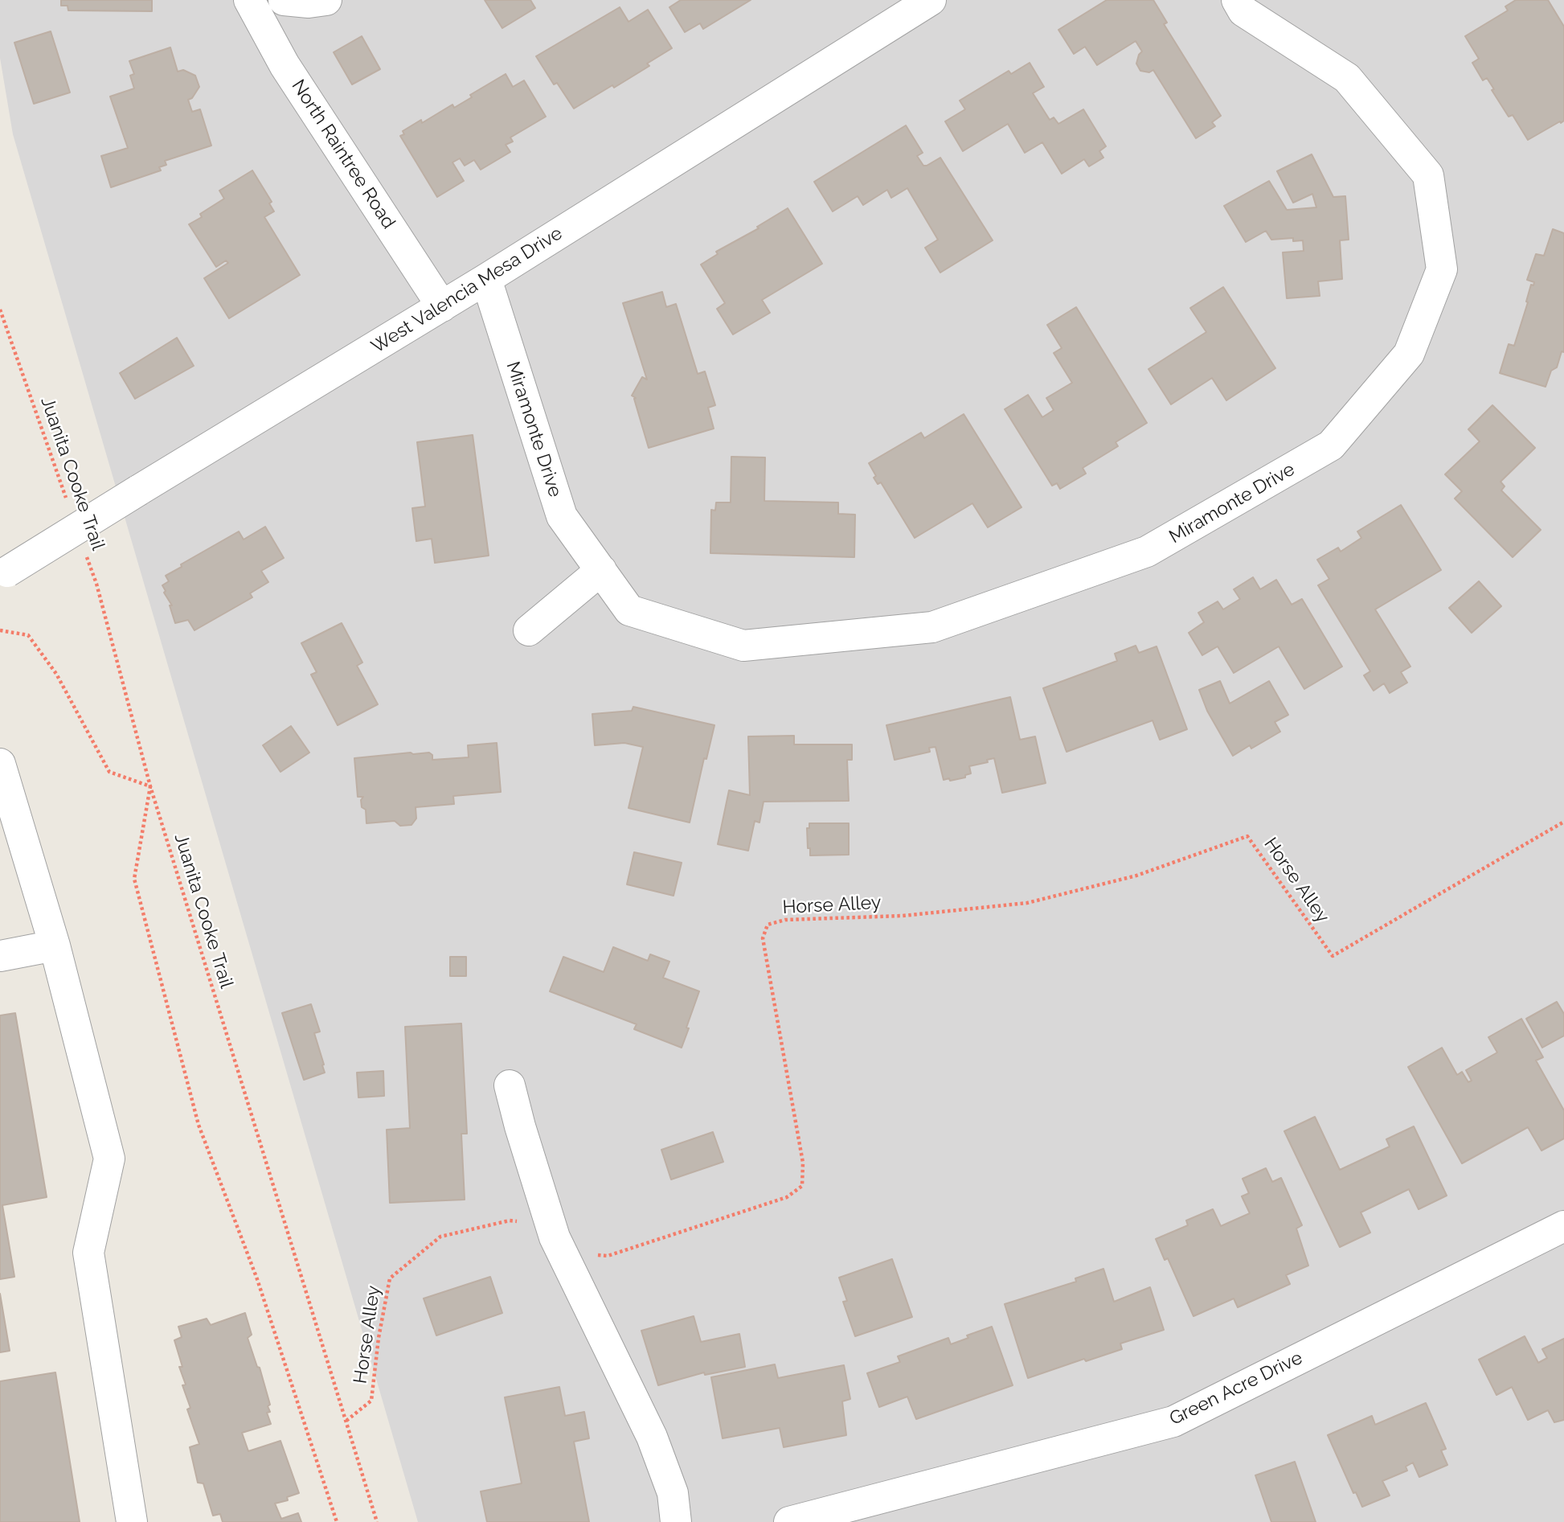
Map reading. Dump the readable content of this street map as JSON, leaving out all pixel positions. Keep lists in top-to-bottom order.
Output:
{
  "streets": {
    "street": [
      "North Raintree Road",
      "West Valencia Mesa Drive",
      "Miramonte Drive",
      "Green Acre Drive"
    ],
    "path": ["Juanita Cooke Trail", "Horse Alley"]
  },
  "crossings": [
    ["North Raintree Road", "West Valencia Mesa Drive"],
    ["West Valencia Mesa Drive", "Miramonte Drive"],
    ["Juanita Cooke Trail", "Horse Alley"]
  ]
}
